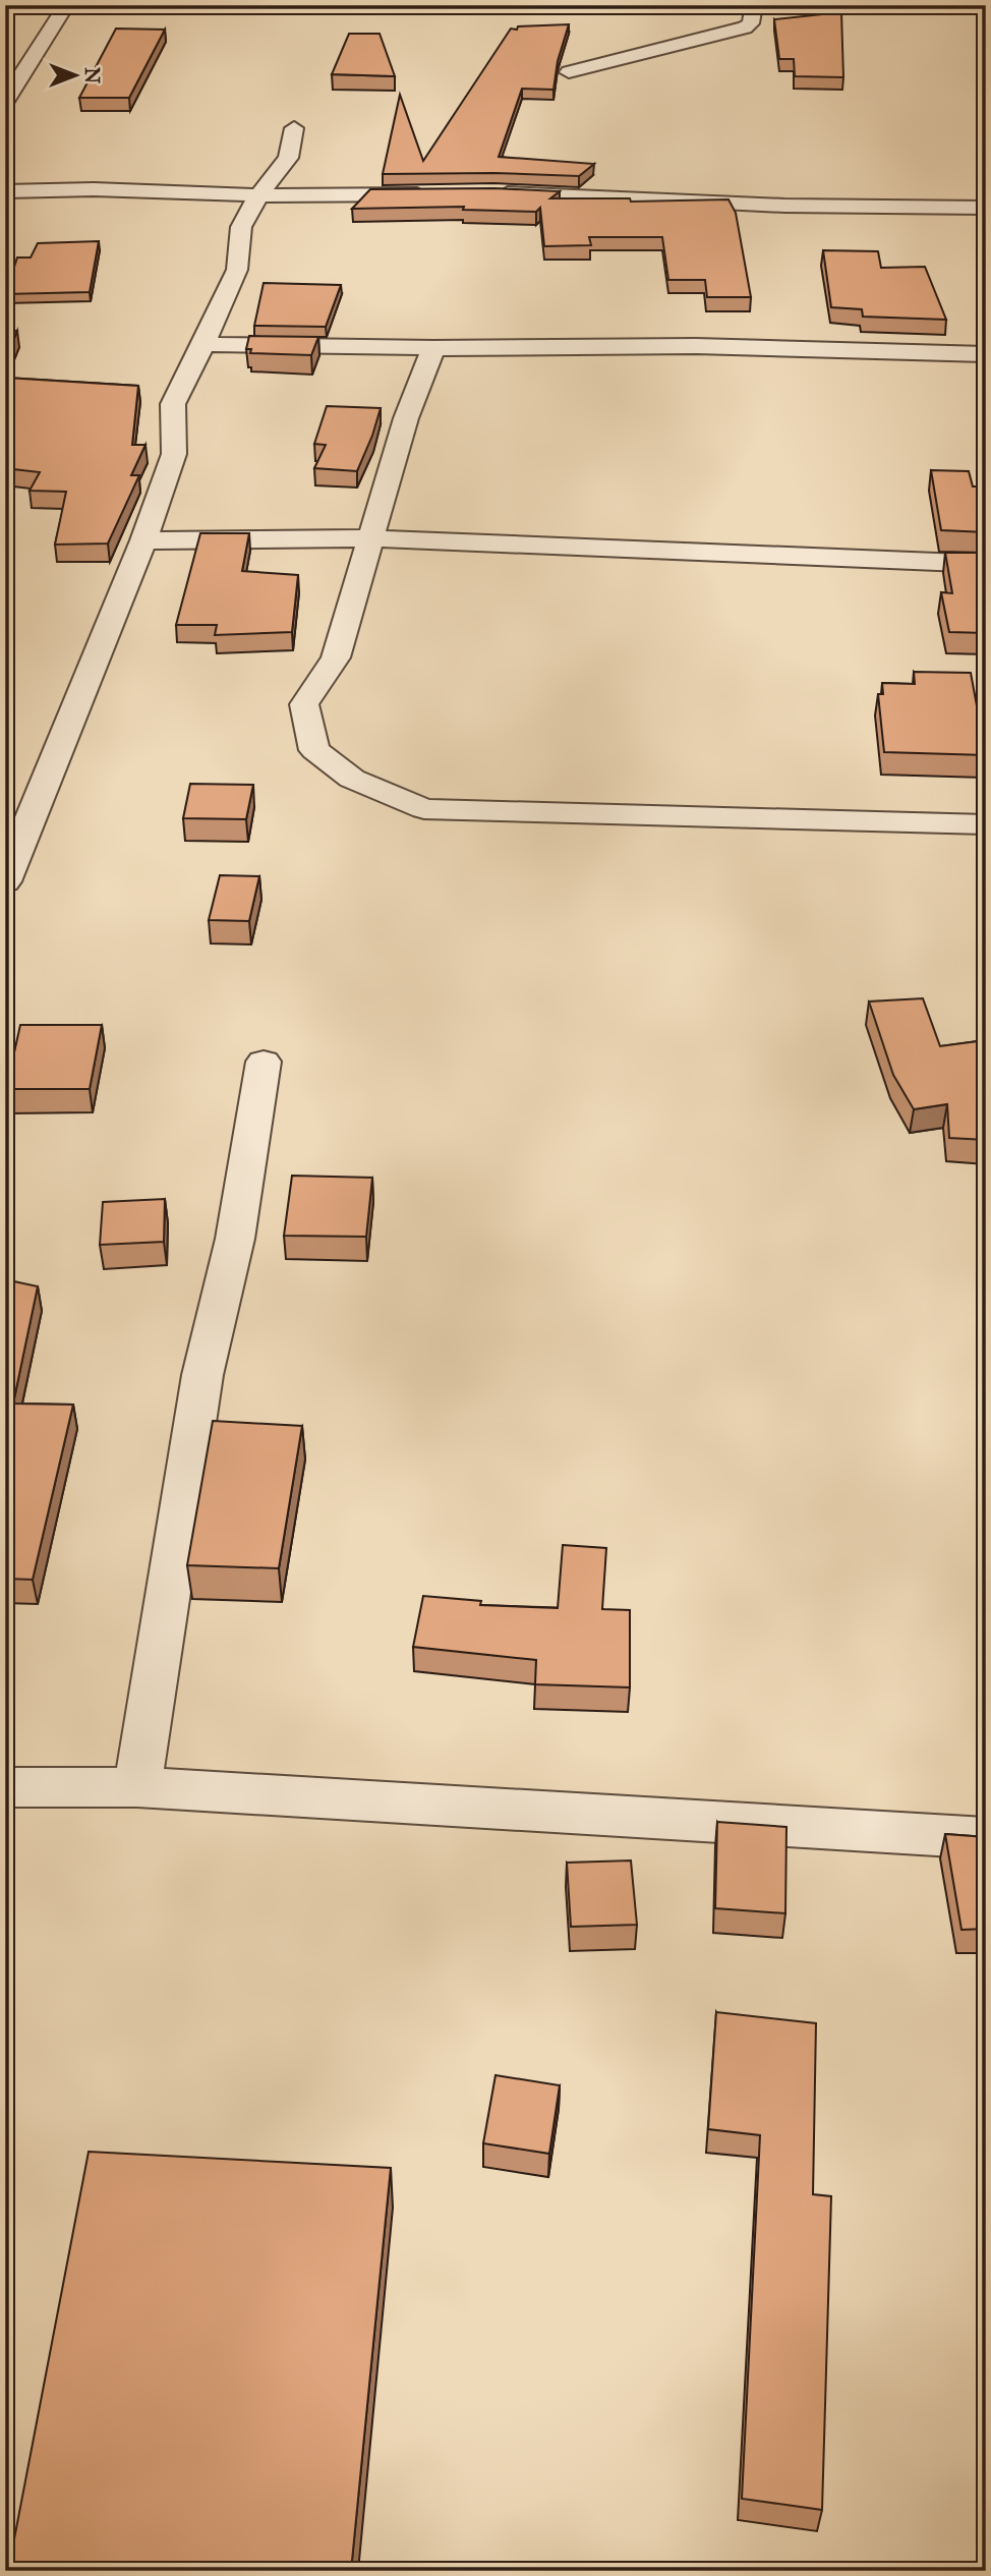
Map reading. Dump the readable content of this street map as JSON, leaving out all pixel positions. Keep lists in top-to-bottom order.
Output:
{
  "north": "right"
}
